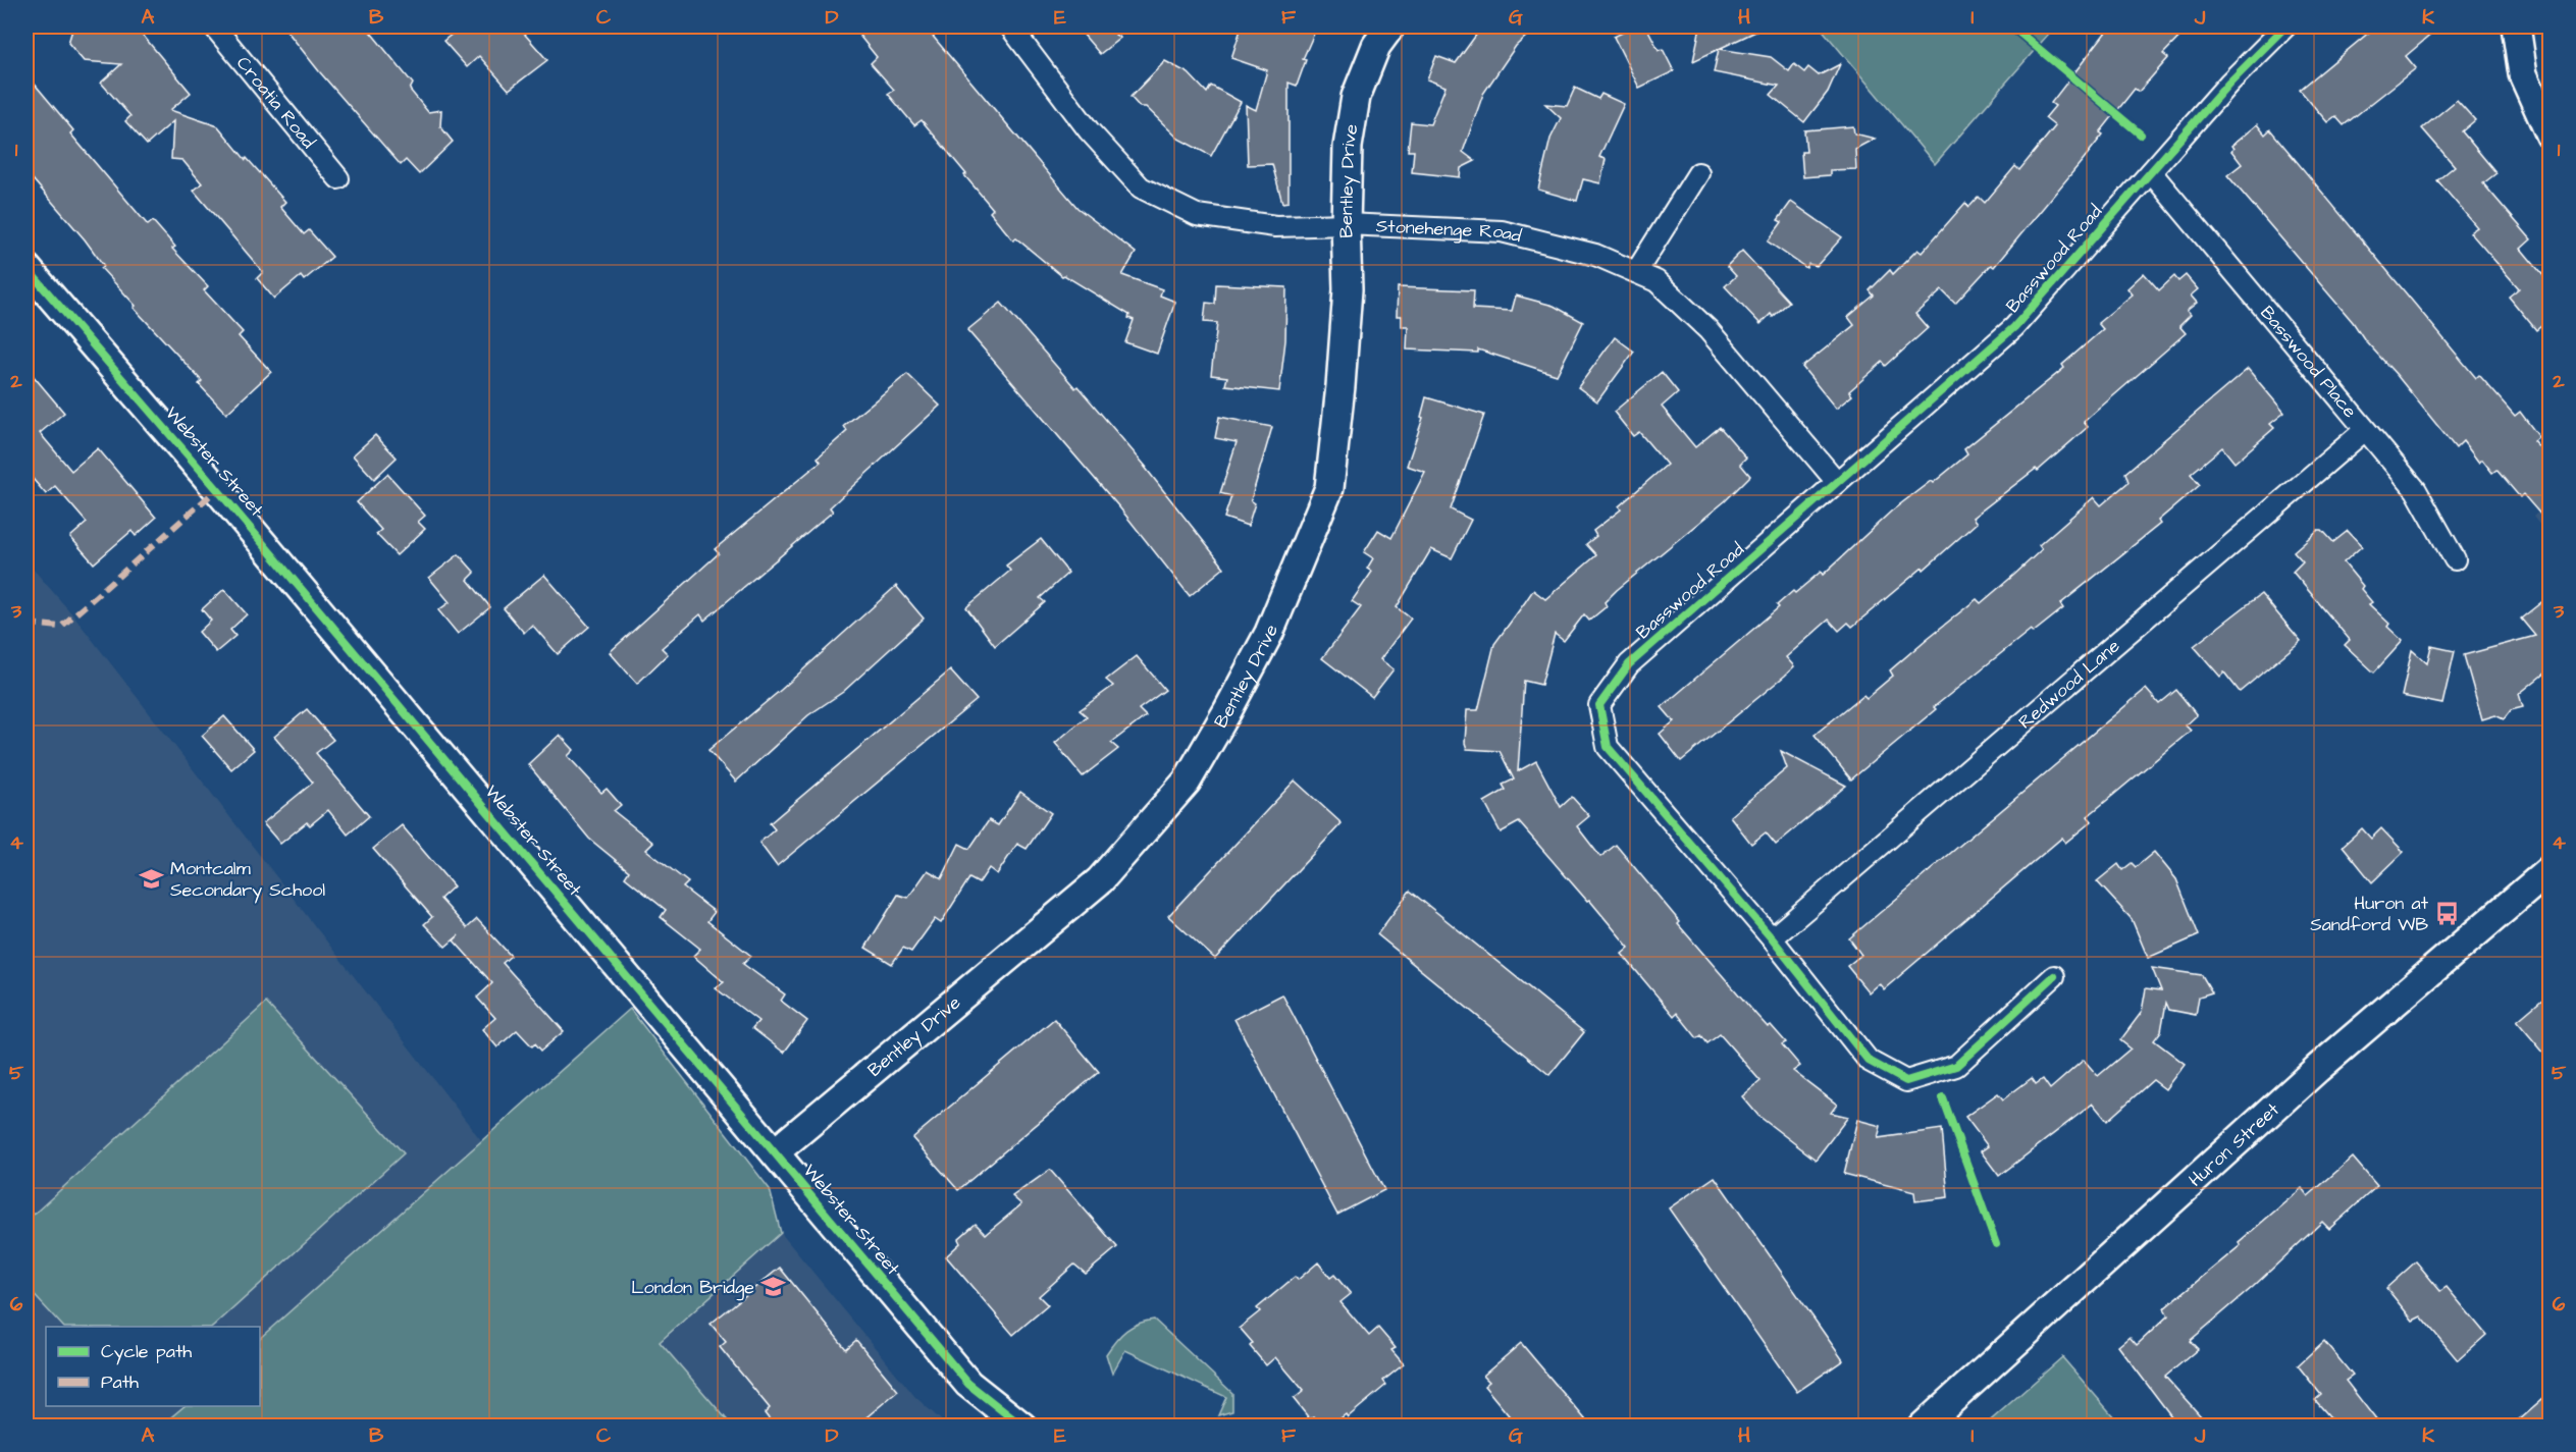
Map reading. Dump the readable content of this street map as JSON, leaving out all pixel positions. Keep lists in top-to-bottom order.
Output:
{
  "streets": {
    "street": [
      "Croatia Road",
      "Bentley Drive",
      "Stonehenge Road",
      "Basswood Road",
      "Basswood Place",
      "Webster Street",
      "Redwood Lane",
      "Huron Street"
    ]
  },
  "crossings": [
    ["Bentley Drive", "Stonehenge Road"],
    ["Bentley Drive", "Webster Street"],
    ["Stonehenge Road", "Basswood Road"],
    ["Basswood Road", "Basswood Place"],
    ["Basswood Road", "Redwood Lane"],
    ["Basswood Place", "Redwood Lane"]
  ],
  "places": {
    "school or university": ["Montcalm Secondary School", "London Bridge"],
    "bus stop": ["Huron at Sandford WB"]
  },
  "legend": ["Cycle path", "Path"],
  "grid": {
    "columns": [
      "A",
      "B",
      "C",
      "D",
      "E",
      "F",
      "G",
      "H",
      "I",
      "J",
      "K"
    ],
    "rows": [
      "1",
      "2",
      "3",
      "4",
      "5",
      "6"
    ]
  }
}
